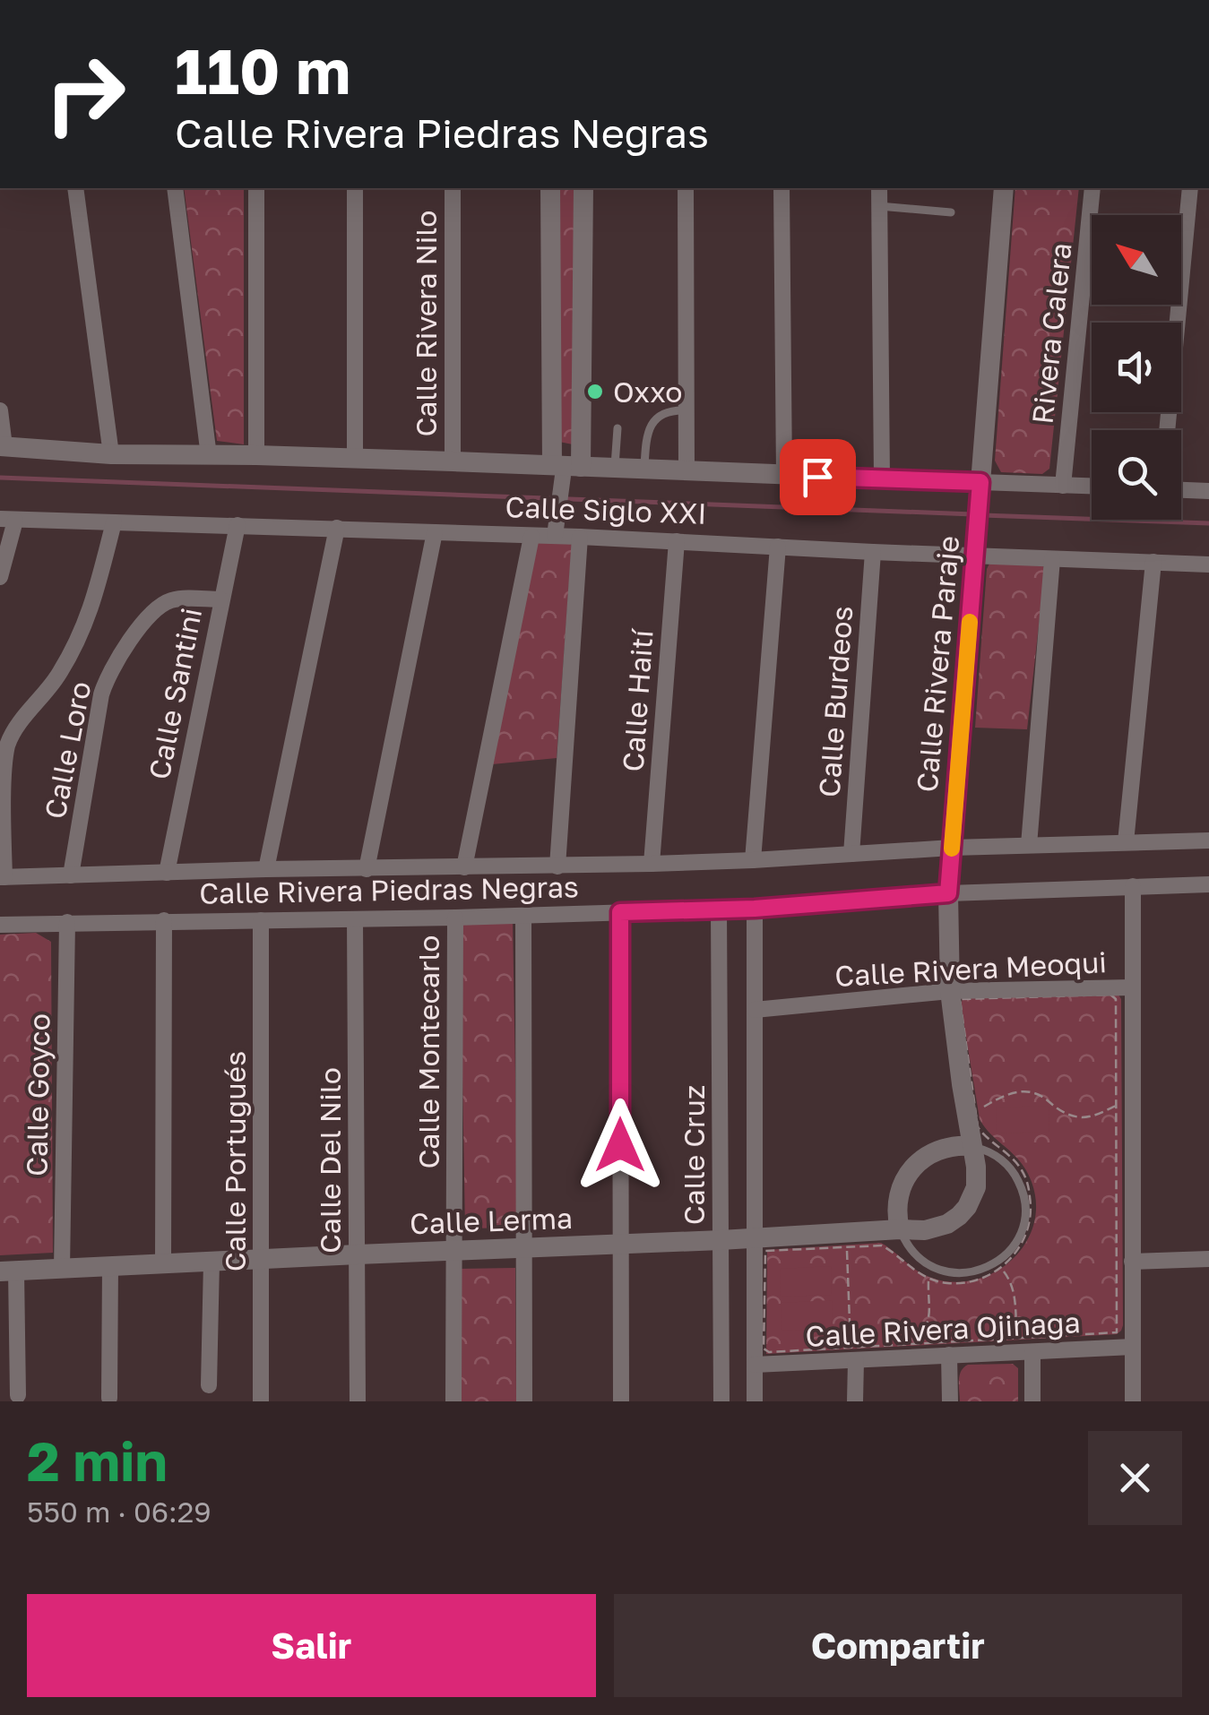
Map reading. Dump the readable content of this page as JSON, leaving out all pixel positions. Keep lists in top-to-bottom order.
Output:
{
  "streets": {
    "street": [
      "Calle Rivera Nilo",
      "Rivera Calera",
      "Calle Siglo XXI",
      "Calle Rivera Paraje",
      "Calle Santini",
      "Calle Haití",
      "Calle Burdeos",
      "Calle Loro",
      "Calle Rivera Piedras Negras",
      "Calle Rivera Meoqui",
      "Calle Montecarlo",
      "Calle Goyco",
      "Calle Cruz",
      "Calle Del Nilo",
      "Calle Portugués",
      "Calle Lerma",
      "Calle Rivera Ojinaga"
    ]
  },
  "crossings": [
    ["Calle Rivera Nilo", "Calle Siglo XXI"],
    ["Rivera Calera", "Calle Siglo XXI"],
    ["Calle Siglo XXI", "Calle Rivera Paraje"],
    ["Calle Siglo XXI", "Calle Santini"],
    ["Calle Siglo XXI", "Calle Haití"],
    ["Calle Siglo XXI", "Calle Burdeos"],
    ["Calle Rivera Paraje", "Calle Rivera Piedras Negras"],
    ["Calle Rivera Paraje", "Calle Rivera Meoqui"],
    ["Calle Rivera Paraje", "Calle Lerma"],
    ["Calle Santini", "Calle Loro"],
    ["Calle Santini", "Calle Rivera Piedras Negras"],
    ["Calle Haití", "Calle Rivera Piedras Negras"],
    ["Calle Burdeos", "Calle Rivera Piedras Negras"],
    ["Calle Loro", "Calle Rivera Piedras Negras"],
    ["Calle Rivera Piedras Negras", "Calle Montecarlo"],
    ["Calle Rivera Piedras Negras", "Calle Goyco"],
    ["Calle Rivera Piedras Negras", "Calle Cruz"],
    ["Calle Rivera Piedras Negras", "Calle Del Nilo"],
    ["Calle Rivera Piedras Negras", "Calle Portugués"],
    ["Calle Rivera Meoqui", "Calle Cruz"],
    ["Calle Rivera Meoqui", "Calle Rivera Ojinaga"],
    ["Calle Montecarlo", "Calle Lerma"],
    ["Calle Goyco", "Calle Lerma"],
    ["Calle Cruz", "Calle Lerma"],
    ["Calle Cruz", "Calle Rivera Ojinaga"],
    ["Calle Del Nilo", "Calle Lerma"],
    ["Calle Portugués", "Calle Lerma"]
  ],
  "places": ["Oxxo"],
  "north": "top left",
  "page": {
    "turn": ["110 m", "Calle Rivera Piedras Negras"],
    "heading": ["2 min", "550 m · 06:29"],
    "buttons": ["Salir", "Compartir"]
  }
}
